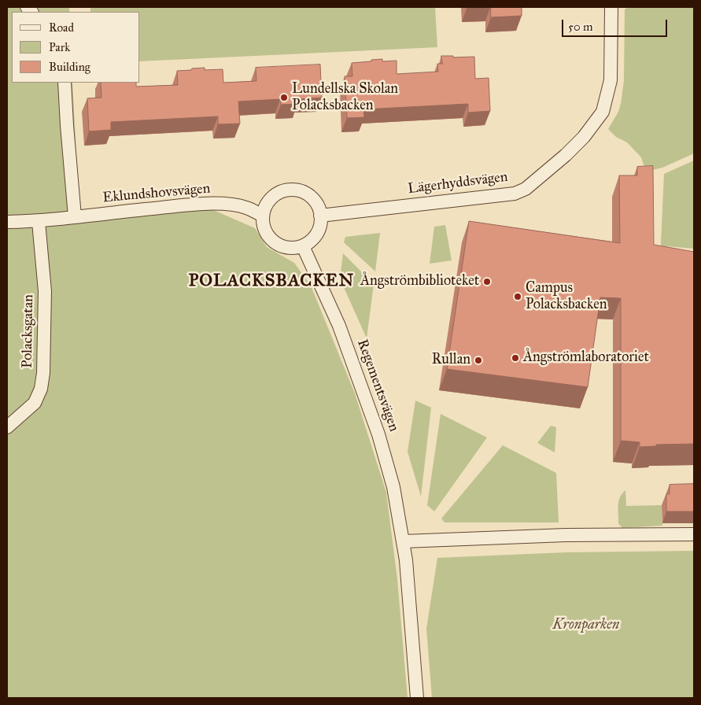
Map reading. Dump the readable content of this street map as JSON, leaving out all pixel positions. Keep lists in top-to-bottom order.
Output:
{
  "streets": {
    "street": [
      "Lägerhyddsvägen",
      "Eklundshovsvägen",
      "Polacksgatan",
      "Regementsvägen"
    ]
  },
  "crossings": [
    ["Lägerhyddsvägen", "Eklundshovsvägen"],
    ["Lägerhyddsvägen", "Regementsvägen"],
    ["Eklundshovsvägen", "Polacksgatan"],
    ["Eklundshovsvägen", "Regementsvägen"]
  ],
  "districts": ["POLACKSBACKEN"],
  "parks": ["Kronparken"],
  "places": [
    "Lundellska Skolan Polacksbacken",
    "Ångströmbiblioteket",
    "Campus Polacksbacken",
    "Ångströmlaboratoriet",
    "Rullan"
  ],
  "legend": ["Road", "Park", "Building"],
  "scale_bar": "50 m"
}
